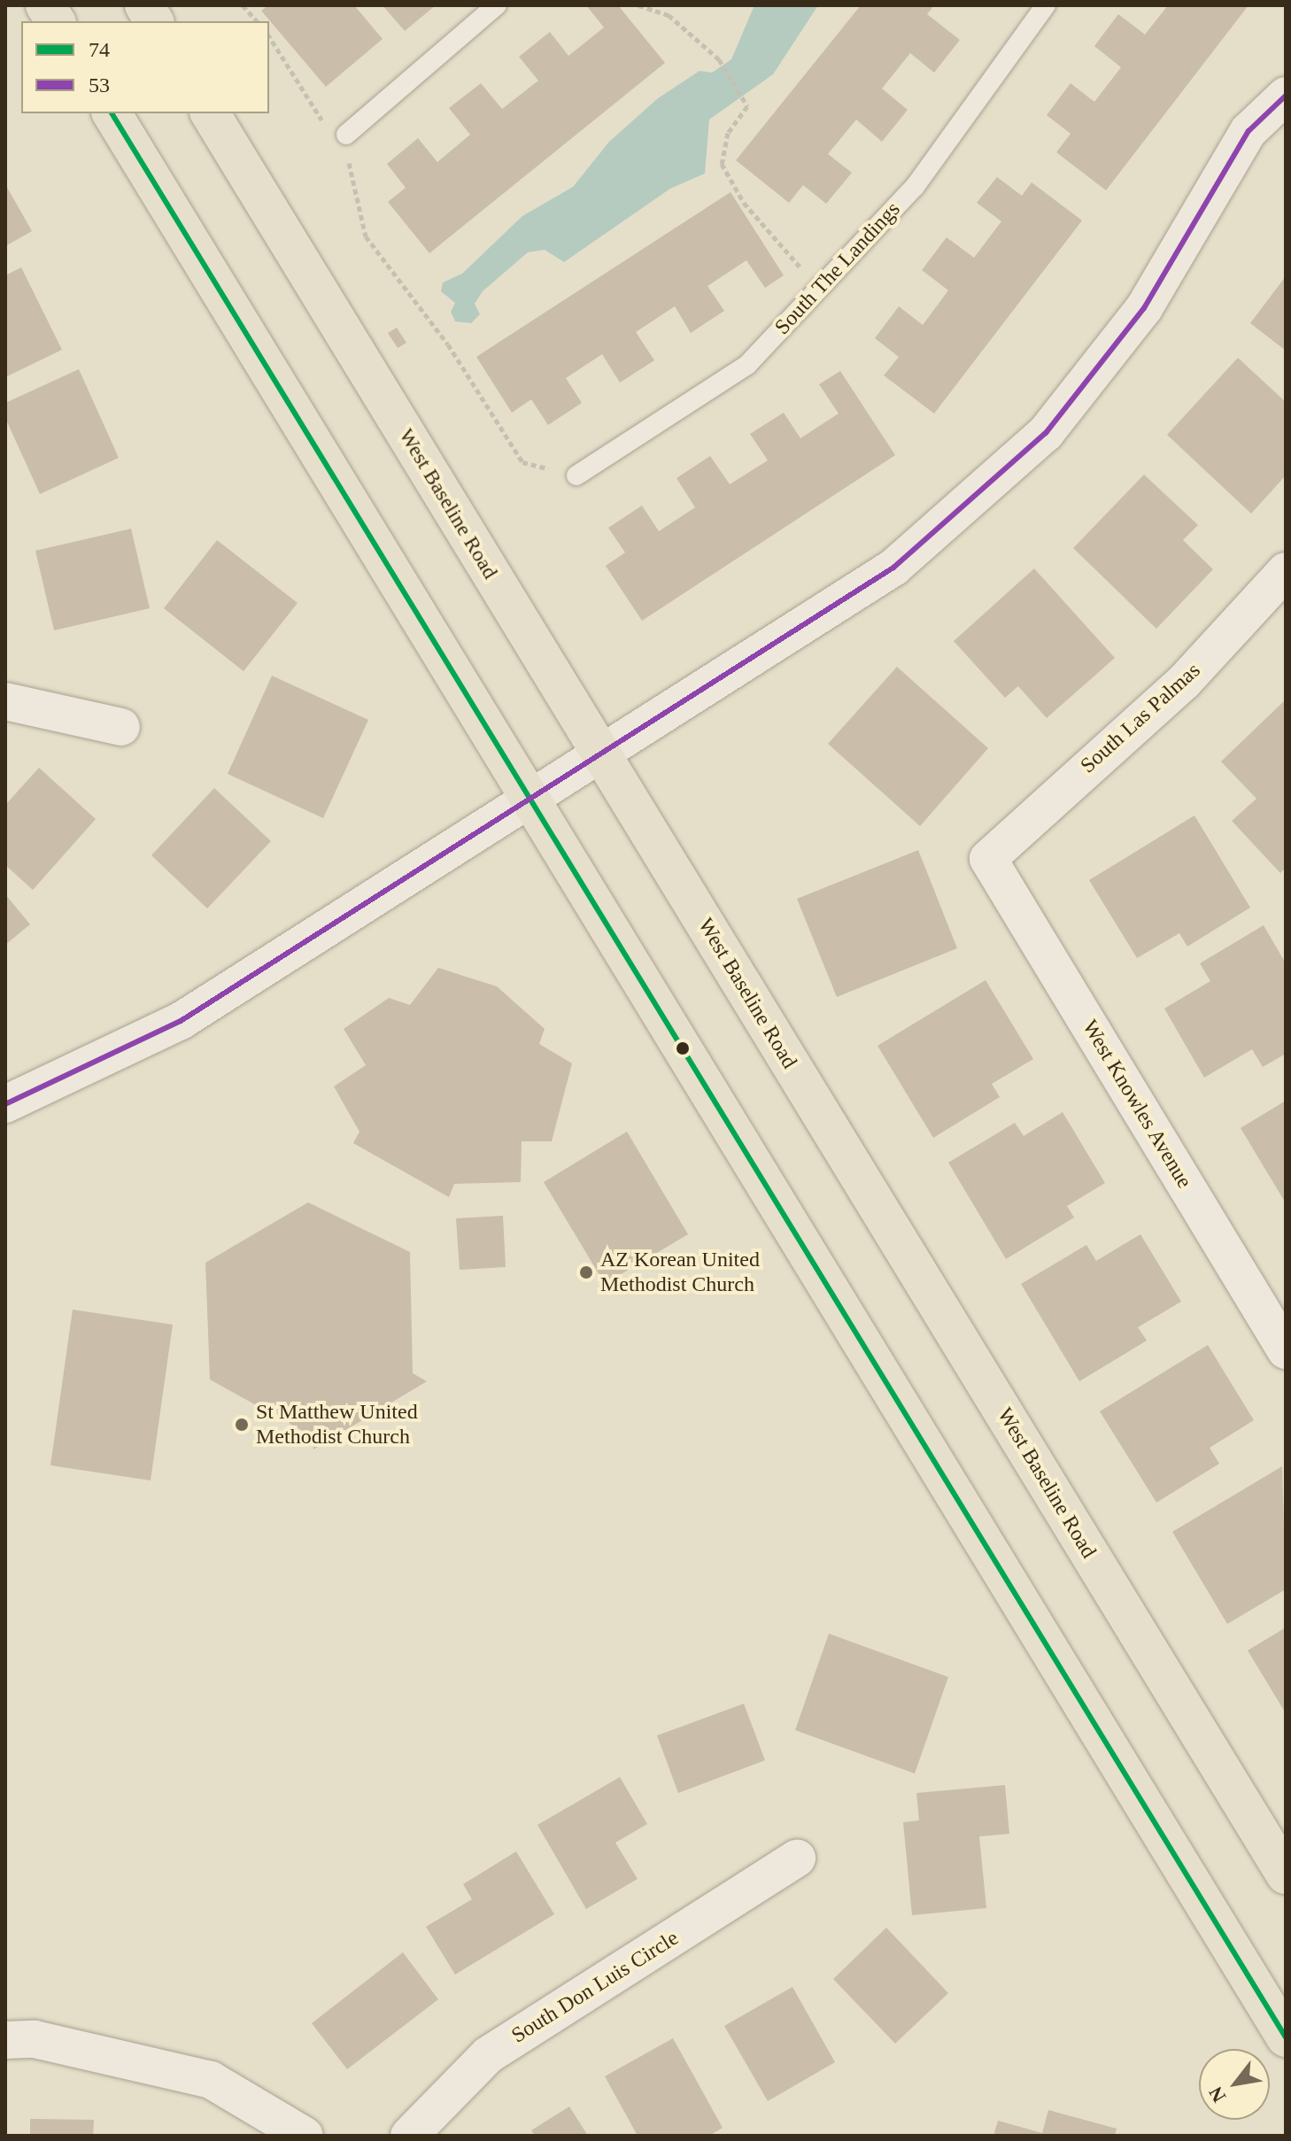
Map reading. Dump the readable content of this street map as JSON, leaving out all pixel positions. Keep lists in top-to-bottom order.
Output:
{
  "streets": {
    "main road": ["West Baseline Road"],
    "street": ["South Las Palmas", "West Knowles Avenue", "South Don Luis Circle"],
    "lane": ["South The Landings"]
  },
  "crossings": [
    ["South Las Palmas", "West Knowles Avenue"]
  ],
  "places": ["AZ Korean United Methodist Church", "St Matthew United Methodist Church"],
  "lines": ["transit line 53", "transit line 74"],
  "legend": ["74", "53"],
  "north": "bottom left"
}
